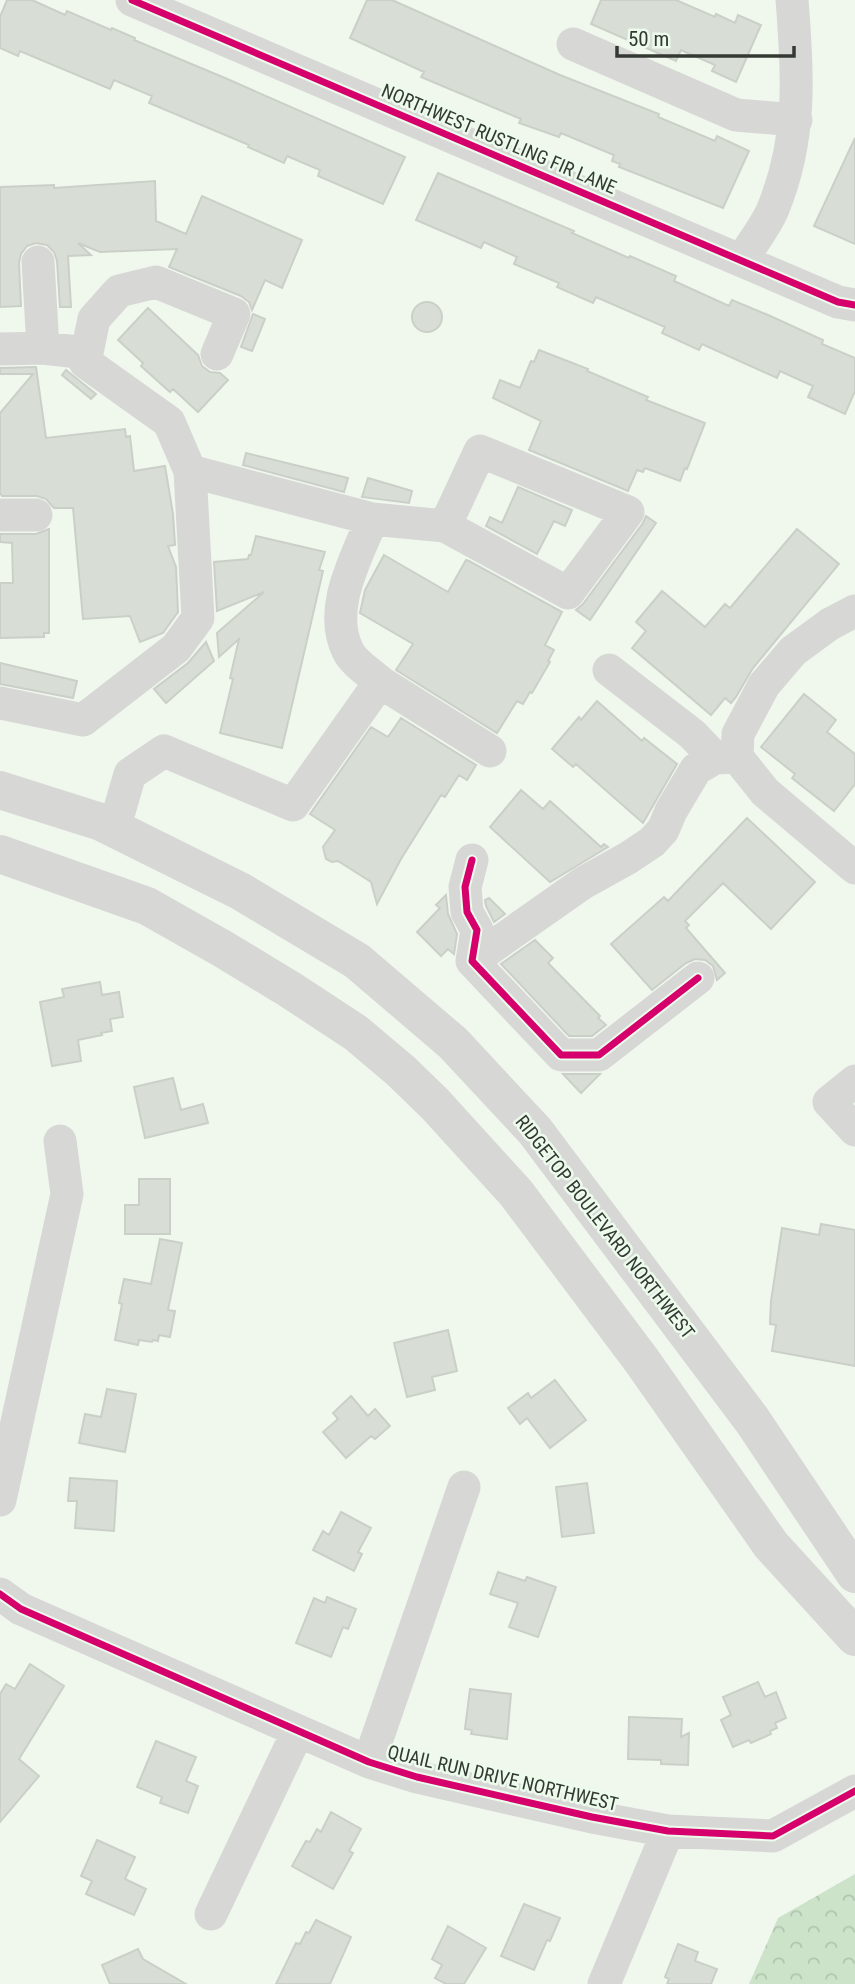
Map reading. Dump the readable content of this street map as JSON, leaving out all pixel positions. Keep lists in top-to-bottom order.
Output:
{
  "streets": {
    "main road": ["RIDGETOP BOULEVARD NORTHWEST"],
    "street": ["NORTHWEST RUSTLING FIR LANE", "QUAIL RUN DRIVE NORTHWEST"]
  },
  "scale_bar": "50 m"
}
